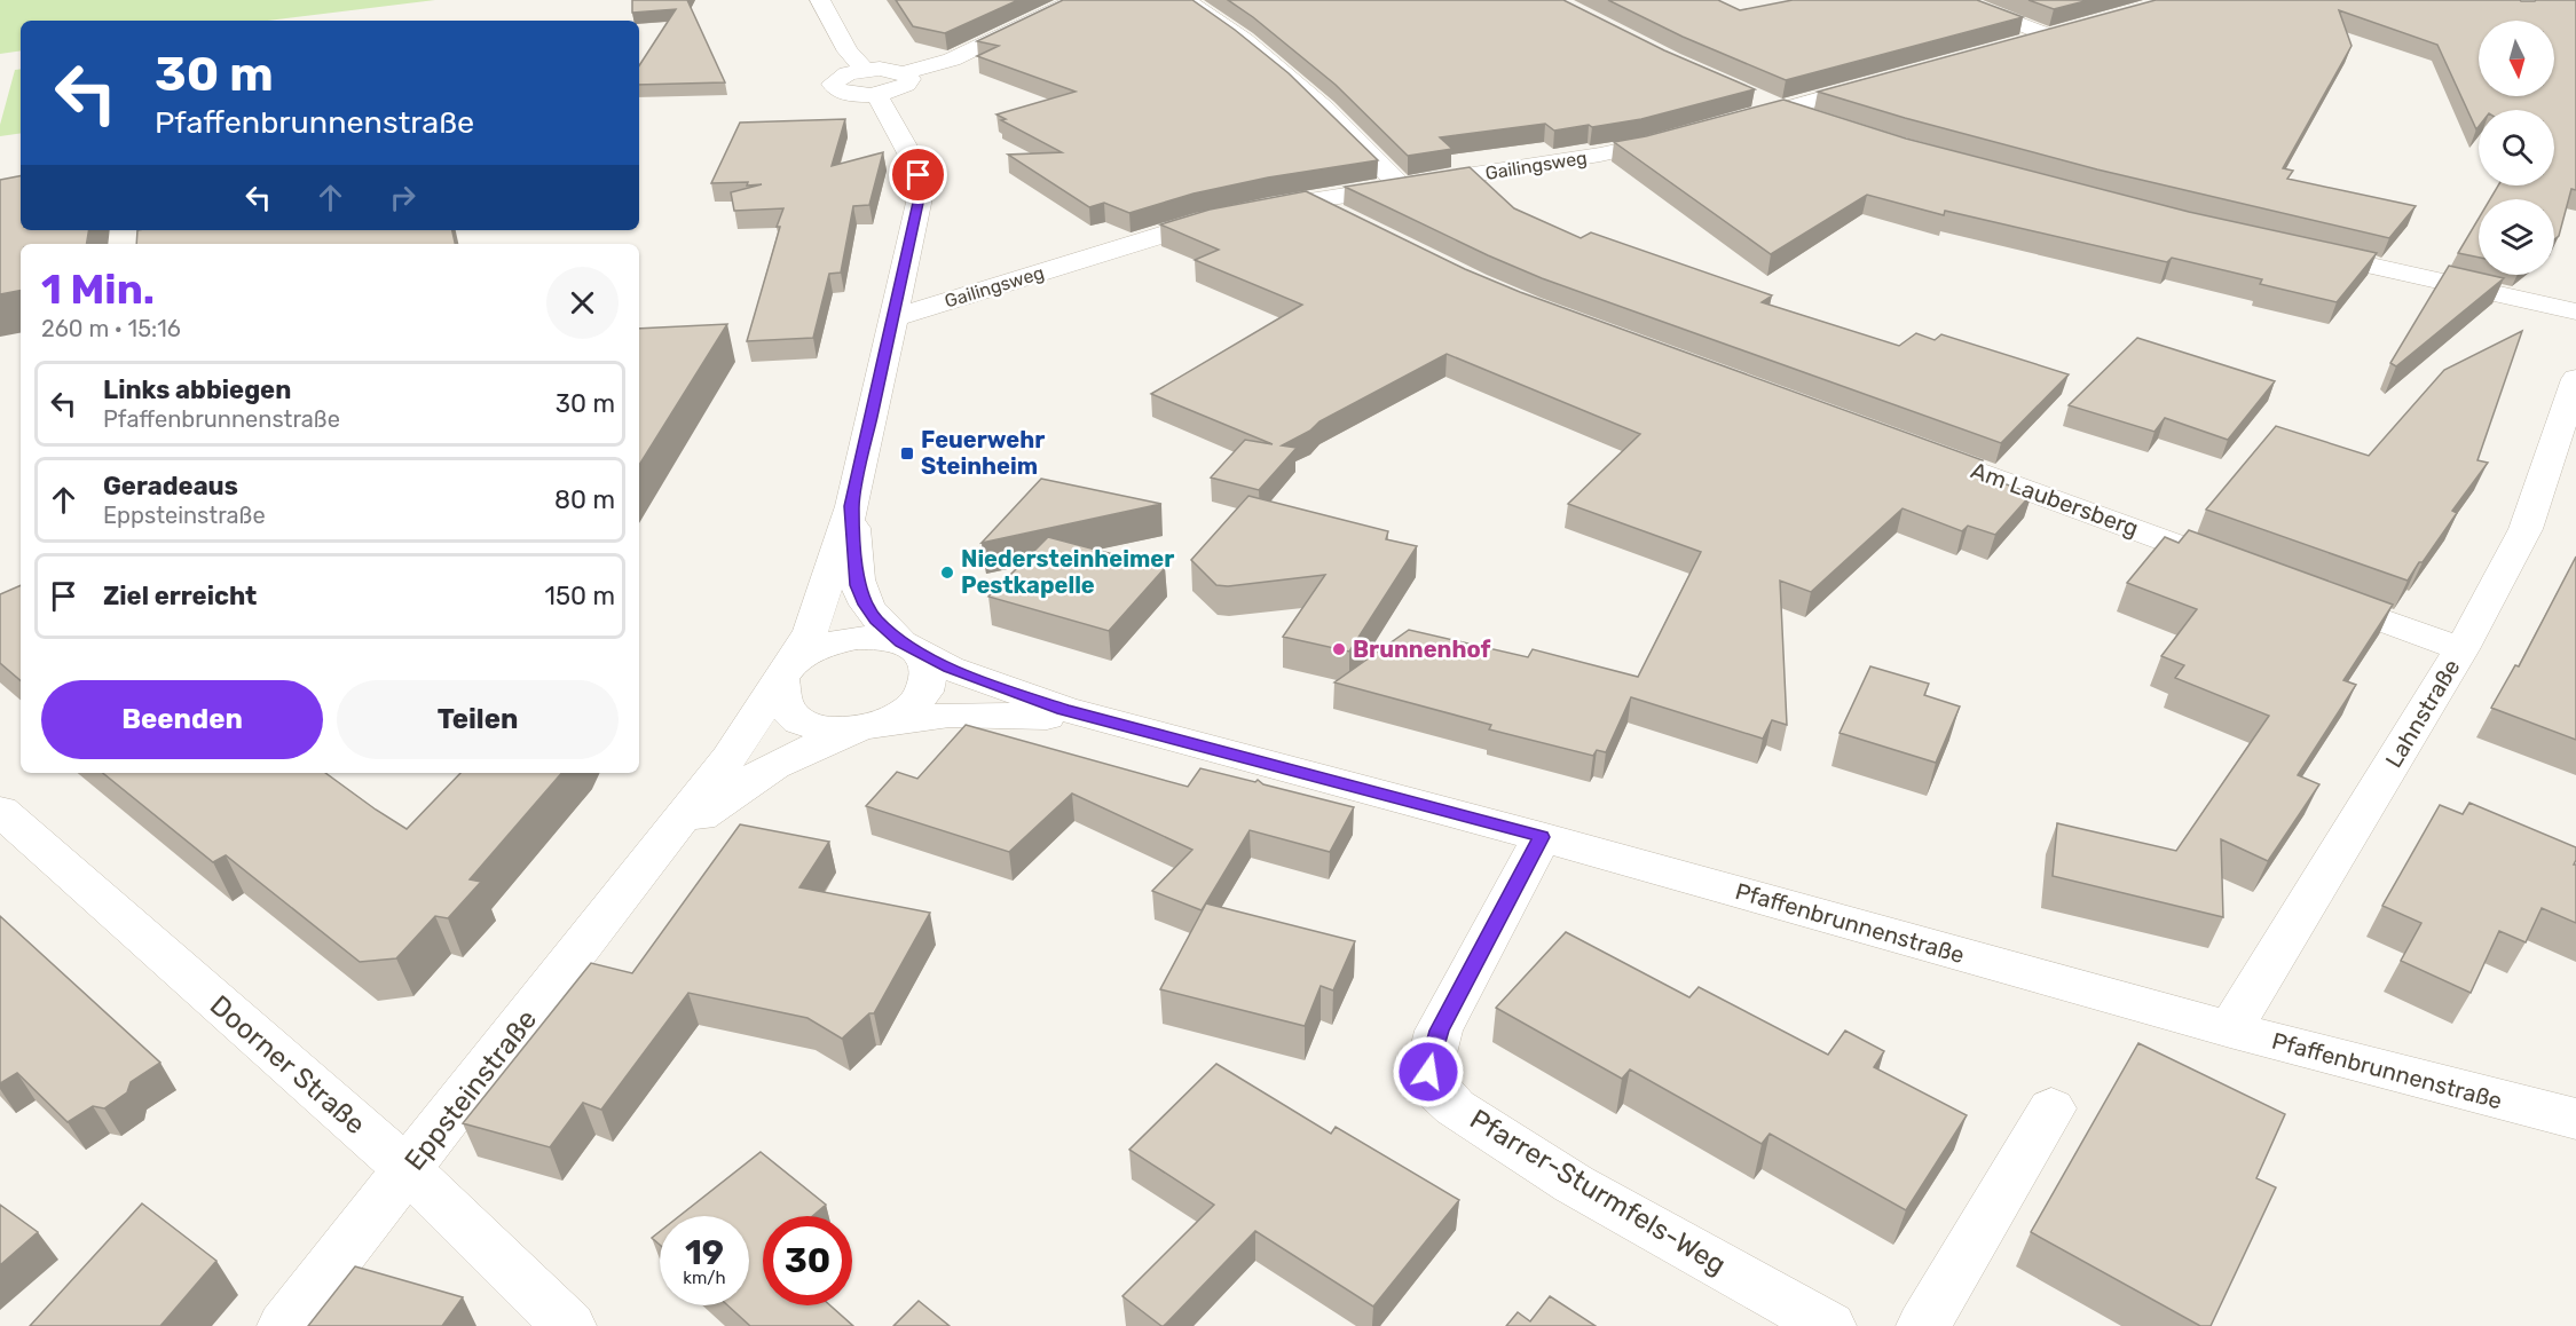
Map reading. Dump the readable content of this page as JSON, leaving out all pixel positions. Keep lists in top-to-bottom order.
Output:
{
  "streets": {
    "street": [
      "Gailingsweg",
      "Am Laubersberg",
      "Lahnstraße",
      "Pfaffenbrunnenstraße",
      "Doorner Straße",
      "Eppsteinstraße",
      "Pfarrer-Sturmfels-Weg"
    ]
  },
  "crossings": [
    ["Gailingsweg", "Eppsteinstraße"],
    ["Lahnstraße", "Pfaffenbrunnenstraße"],
    ["Pfaffenbrunnenstraße", "Eppsteinstraße"],
    ["Pfaffenbrunnenstraße", "Pfarrer-Sturmfels-Weg"],
    ["Doorner Straße", "Eppsteinstraße"]
  ],
  "places": {
    "transit": ["Feuerwehr Steinheim"],
    "other": ["Niedersteinheimer Pestkapelle", "Brunnenhof"]
  },
  "north": "bottom",
  "page": {
    "turn": ["30 m", "Pfaffenbrunnenstraße"],
    "heading": ["1 Min.", "260 m · 15:16"],
    "list": [
      {
        "name": "Links abbiegen",
        "note": "Pfaffenbrunnenstraße",
        "value": "30 m"
      },
      {
        "name": "Geradeaus",
        "note": "Eppsteinstraße",
        "value": "80 m"
      },
      {
        "name": "Ziel erreicht",
        "value": "150 m"
      }
    ],
    "buttons": ["Beenden", "Teilen"],
    "speed": "19 km/h",
    "limit": "30"
  }
}
